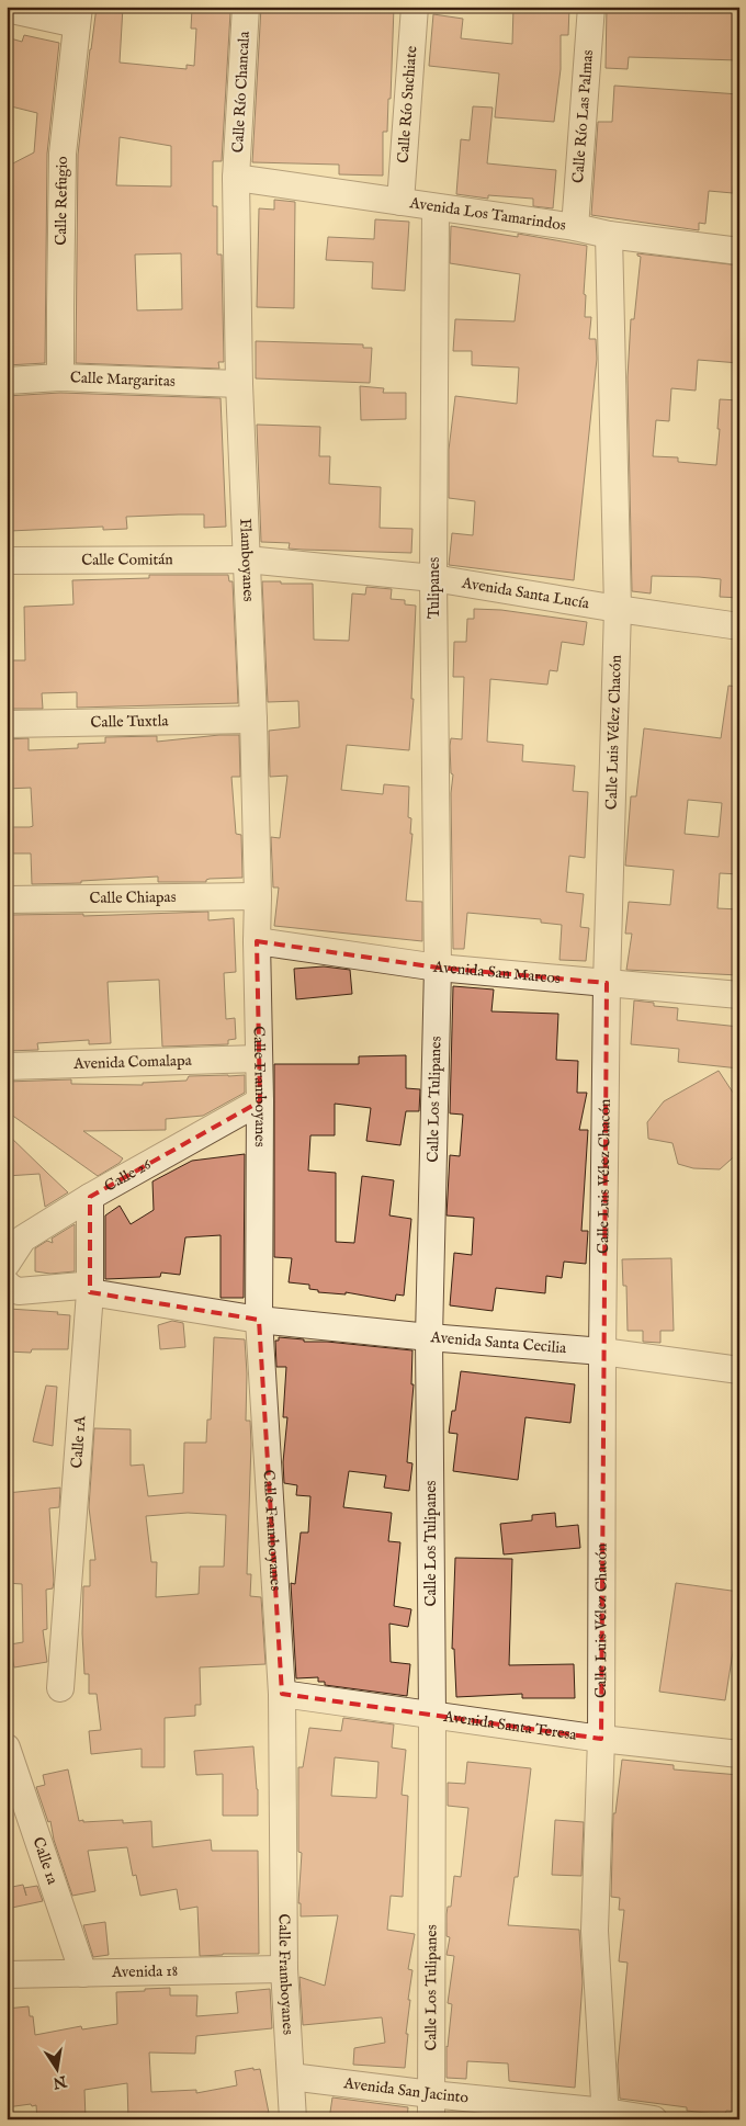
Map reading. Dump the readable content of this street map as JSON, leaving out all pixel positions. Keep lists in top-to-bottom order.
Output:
{
  "streets": {
    "street": [
      "Calle Río Chancala",
      "Calle Río Suchiate",
      "Calle Río Las Palmas",
      "Calle Refugio",
      "Avenida Los Tamarindos",
      "Calle Margaritas",
      "Flamboyanes",
      "Calle Comitán",
      "Tulipanes",
      "Avenida Santa Lucía",
      "Calle Tuxtla",
      "Calle Luis Vélez Chacón",
      "Calle Chiapas",
      "Avenida San Marcos",
      "Avenida Comalapa",
      "Calle Framboyanes",
      "Calle Los Tulipanes",
      "Calle 26",
      "Avenida Santa Cecilia",
      "Calle 1A",
      "Avenida Santa Teresa",
      "Calle 1a",
      "Avenida 18",
      "Avenida San Jacinto"
    ]
  },
  "crossings": [
    ["Calle Río Chancala", "Avenida Los Tamarindos"],
    ["Calle Río Chancala", "Flamboyanes"],
    ["Calle Río Suchiate", "Avenida Los Tamarindos"],
    ["Calle Río Las Palmas", "Avenida Los Tamarindos"],
    ["Calle Refugio", "Calle Margaritas"],
    ["Avenida Los Tamarindos", "Flamboyanes"],
    ["Avenida Los Tamarindos", "Tulipanes"],
    ["Avenida Los Tamarindos", "Calle Luis Vélez Chacón"],
    ["Calle Margaritas", "Flamboyanes"],
    ["Flamboyanes", "Calle Comitán"],
    ["Flamboyanes", "Avenida Santa Lucía"],
    ["Flamboyanes", "Calle Tuxtla"],
    ["Flamboyanes", "Calle Chiapas"],
    ["Flamboyanes", "Avenida San Marcos"],
    ["Flamboyanes", "Calle Framboyanes"],
    ["Calle Comitán", "Avenida Santa Lucía"],
    ["Tulipanes", "Avenida Santa Lucía"],
    ["Tulipanes", "Avenida San Marcos"],
    ["Tulipanes", "Calle Los Tulipanes"],
    ["Avenida Santa Lucía", "Calle Luis Vélez Chacón"],
    ["Calle Luis Vélez Chacón", "Avenida San Marcos"],
    ["Calle Luis Vélez Chacón", "Avenida Santa Cecilia"],
    ["Calle Luis Vélez Chacón", "Avenida Santa Teresa"],
    ["Calle Luis Vélez Chacón", "Avenida San Jacinto"],
    ["Avenida San Marcos", "Calle Framboyanes"],
    ["Avenida San Marcos", "Calle Los Tulipanes"],
    ["Avenida Comalapa", "Calle Framboyanes"],
    ["Calle Framboyanes", "Calle 26"],
    ["Calle Framboyanes", "Avenida Santa Cecilia"],
    ["Calle Framboyanes", "Avenida Santa Teresa"],
    ["Calle Framboyanes", "Avenida 18"],
    ["Calle Framboyanes", "Avenida San Jacinto"],
    ["Calle Los Tulipanes", "Avenida Santa Cecilia"],
    ["Calle Los Tulipanes", "Avenida Santa Teresa"],
    ["Calle Los Tulipanes", "Avenida San Jacinto"],
    ["Calle 26", "Calle 1A"],
    ["Avenida Santa Cecilia", "Calle 1A"],
    ["Calle 1a", "Avenida 18"]
  ],
  "north": "bottom"
}
